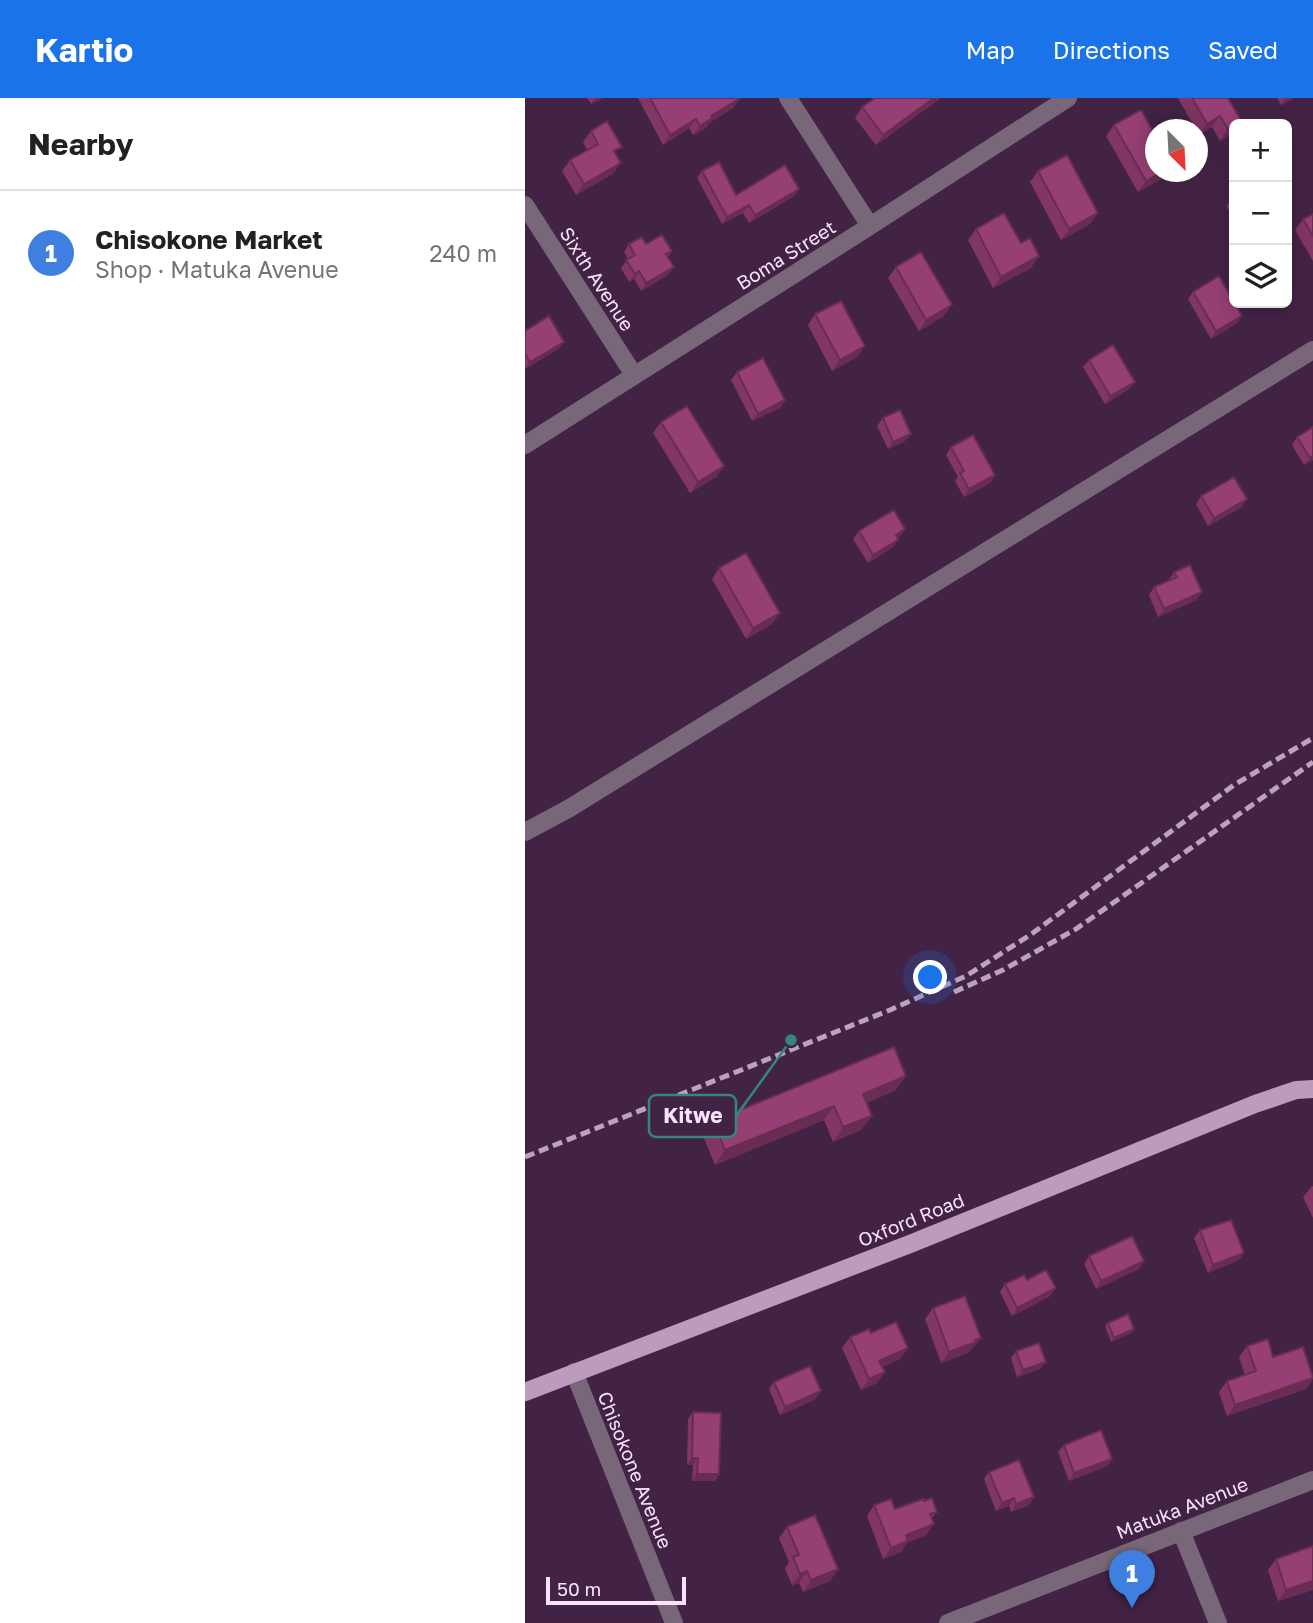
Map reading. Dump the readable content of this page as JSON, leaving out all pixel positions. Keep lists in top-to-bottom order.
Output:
{
  "streets": {
    "main road": ["Oxford Road"],
    "street": [
      "Boma Street",
      "Sixth Avenue",
      "Chisokone Avenue",
      "Matuka Avenue"
    ]
  },
  "crossings": [
    ["Boma Street", "Sixth Avenue"],
    ["Oxford Road", "Chisokone Avenue"]
  ],
  "places": ["Kitwe"],
  "scale_bar": "50 m",
  "north": "bottom right",
  "page": {
    "header": "Kartio",
    "nav": ["Map", "Directions", "Saved"],
    "heading": "Nearby",
    "map_buttons": ["+", "−"],
    "list": [
      {
        "mark": "1",
        "name": "Chisokone Market",
        "note": "Shop · Matuka Avenue",
        "value": "240 m"
      }
    ],
    "pins": "1",
    "scale": "50 m"
  }
}
